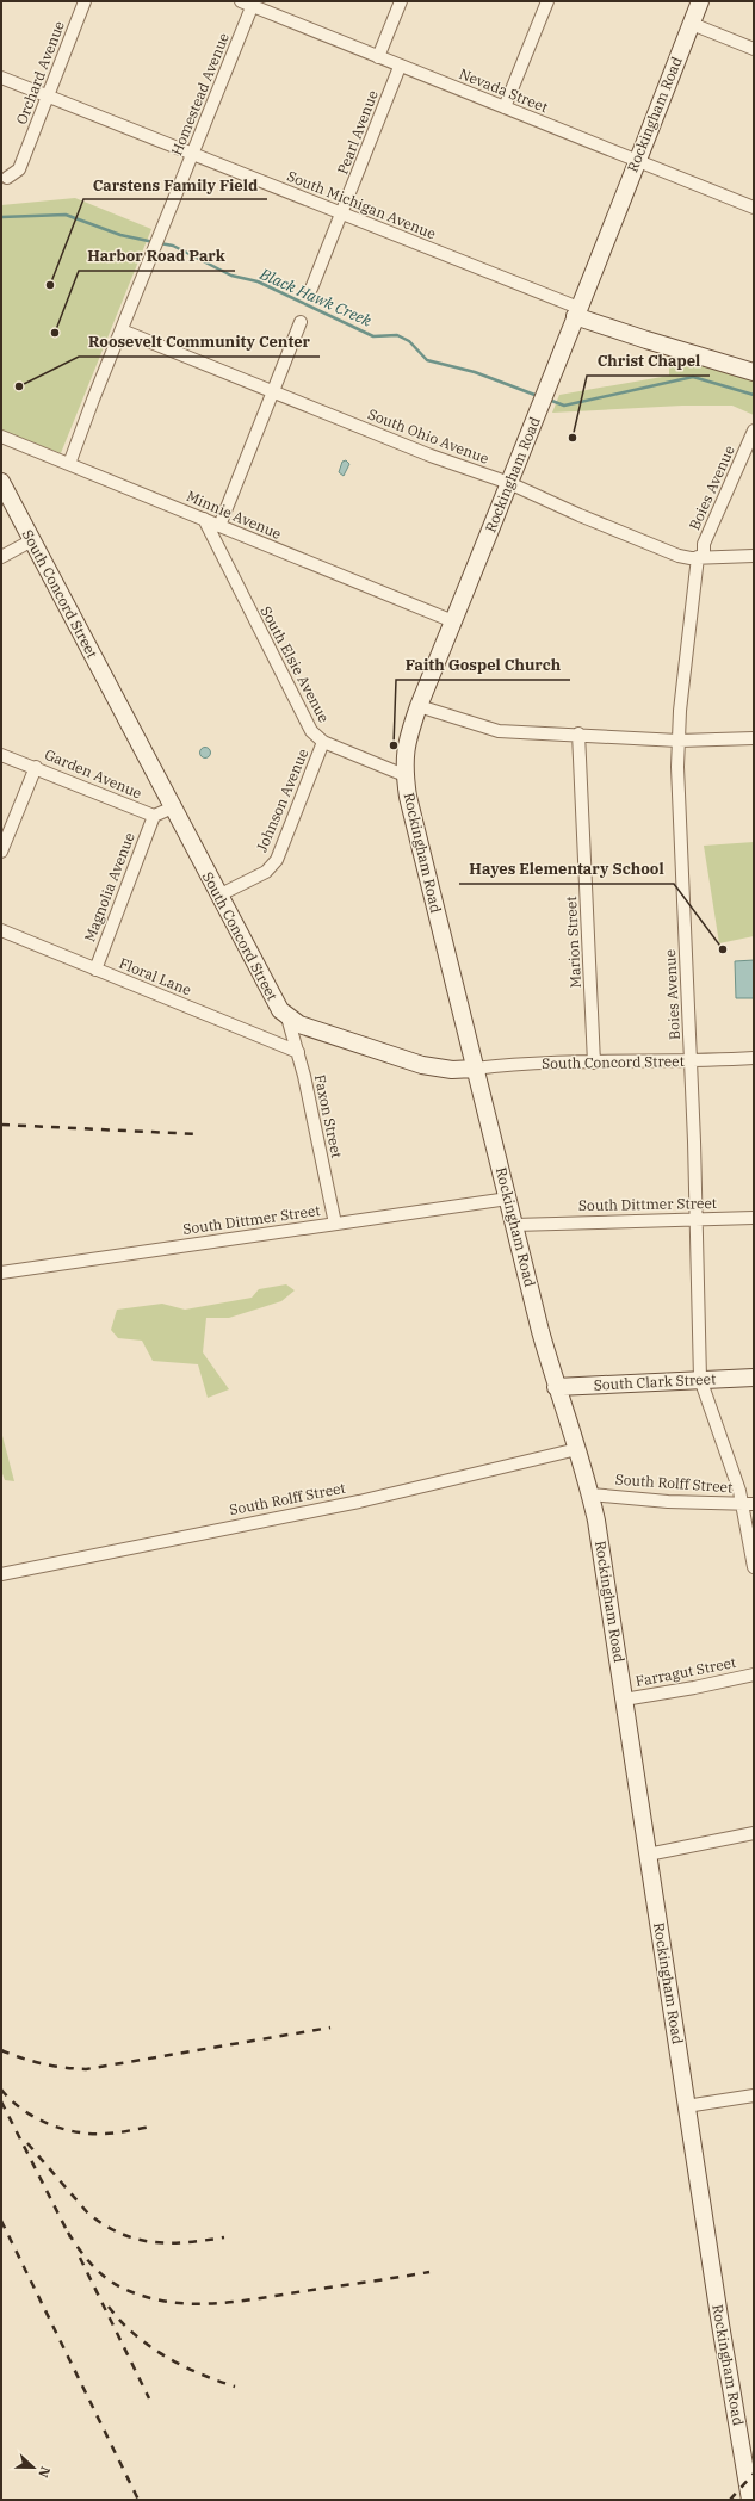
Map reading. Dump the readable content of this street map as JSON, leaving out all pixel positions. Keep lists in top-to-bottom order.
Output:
{
  "streets": {
    "street": [
      "Orchard Avenue",
      "Nevada Street",
      "Homestead Avenue",
      "Rockingham Road",
      "Pearl Avenue",
      "South Michigan Avenue",
      "South Ohio Avenue",
      "Boies Avenue",
      "Minnie Avenue",
      "South Concord Street",
      "South Elsie Avenue",
      "Garden Avenue",
      "Johnson Avenue",
      "Magnolia Avenue",
      "Marion Street",
      "Floral Lane",
      "Faxon Street",
      "South Dittmer Street",
      "South Clark Street",
      "South Rolff Street",
      "Farragut Street"
    ]
  },
  "crossings": [
    ["Orchard Avenue", "South Michigan Avenue"],
    ["Nevada Street", "Homestead Avenue"],
    ["Nevada Street", "Rockingham Road"],
    ["Nevada Street", "Pearl Avenue"],
    ["Homestead Avenue", "South Michigan Avenue"],
    ["Homestead Avenue", "South Ohio Avenue"],
    ["Homestead Avenue", "Minnie Avenue"],
    ["Rockingham Road", "South Michigan Avenue"],
    ["Rockingham Road", "South Ohio Avenue"],
    ["Rockingham Road", "Minnie Avenue"],
    ["Rockingham Road", "South Concord Street"],
    ["Rockingham Road", "South Elsie Avenue"],
    ["Rockingham Road", "South Dittmer Street"],
    ["Rockingham Road", "South Clark Street"],
    ["Rockingham Road", "South Rolff Street"],
    ["Rockingham Road", "Farragut Street"],
    ["Pearl Avenue", "South Michigan Avenue"],
    ["South Ohio Avenue", "Boies Avenue"],
    ["Boies Avenue", "South Concord Street"],
    ["Boies Avenue", "South Dittmer Street"],
    ["Boies Avenue", "South Clark Street"],
    ["Boies Avenue", "South Rolff Street"],
    ["Minnie Avenue", "South Elsie Avenue"],
    ["South Concord Street", "Garden Avenue"],
    ["South Concord Street", "Johnson Avenue"],
    ["South Concord Street", "Marion Street"],
    ["South Concord Street", "Faxon Street"],
    ["South Elsie Avenue", "Johnson Avenue"],
    ["Garden Avenue", "Magnolia Avenue"],
    ["Magnolia Avenue", "Floral Lane"],
    ["Floral Lane", "Faxon Street"],
    ["Faxon Street", "South Dittmer Street"]
  ],
  "water": ["Black Hawk Creek"],
  "places": [
    "Carstens Family Field",
    "Harbor Road Park",
    "Roosevelt Community Center",
    "Christ Chapel",
    "Faith Gospel Church",
    "Hayes Elementary School"
  ],
  "north": "right"
}
